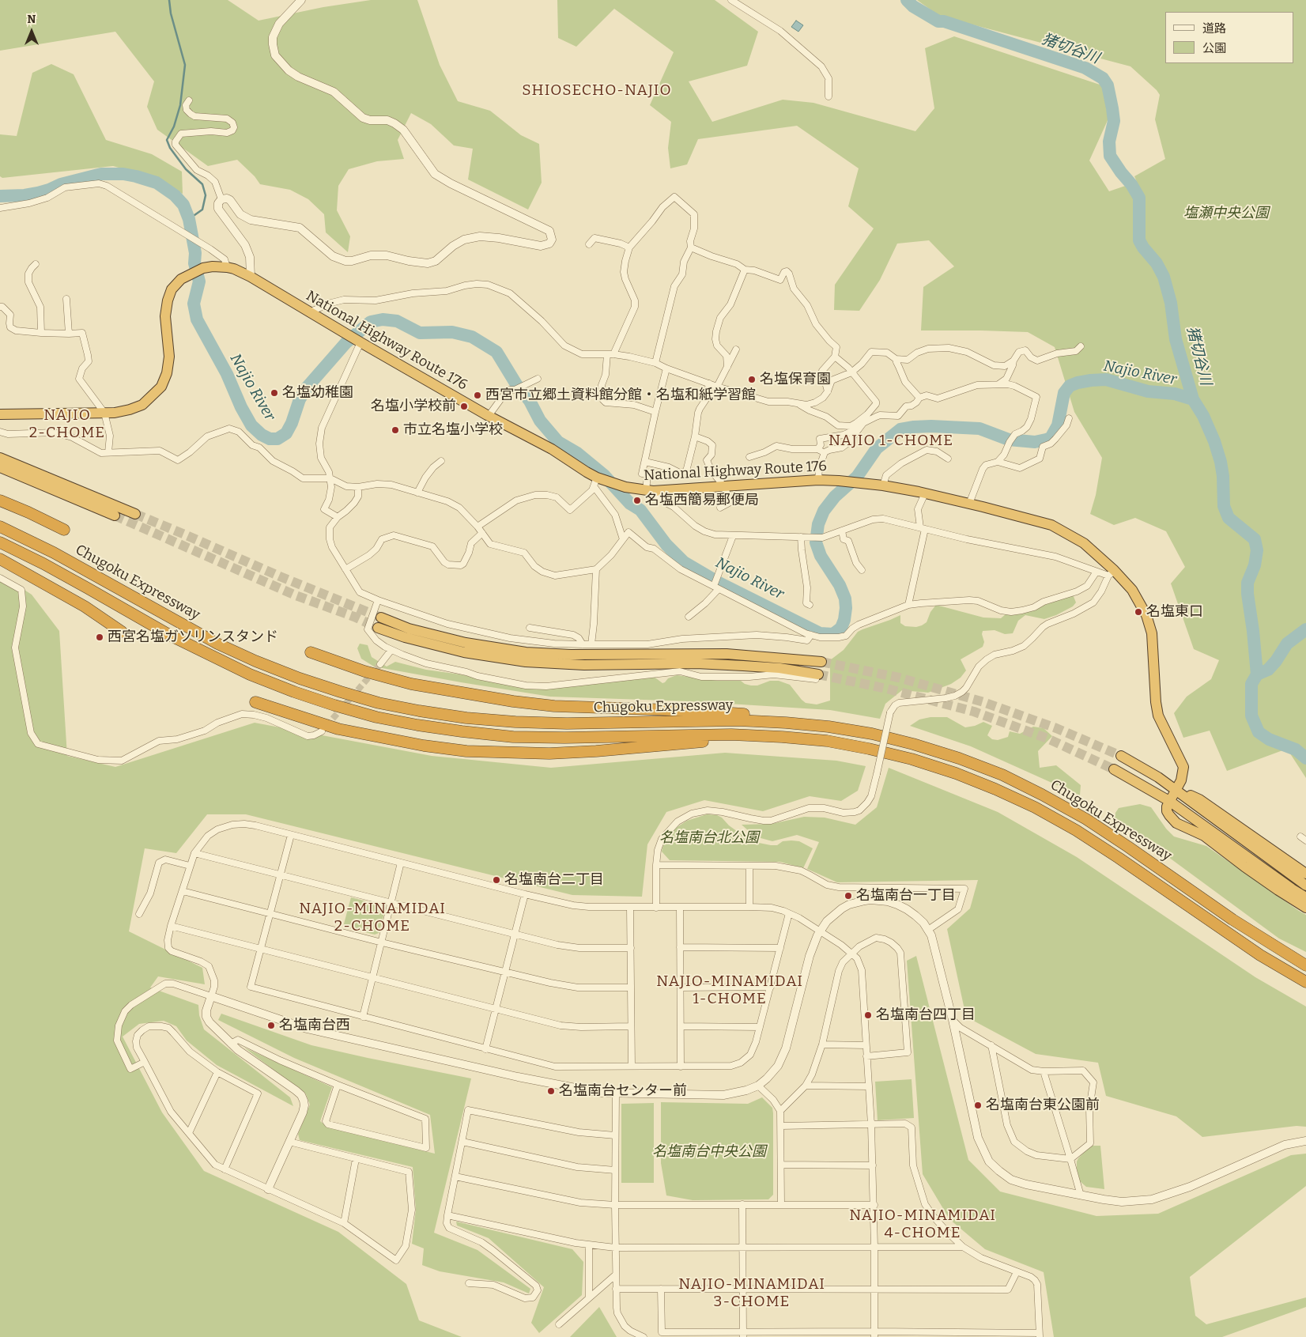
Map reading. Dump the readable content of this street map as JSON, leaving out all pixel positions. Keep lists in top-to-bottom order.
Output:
{
  "streets": {
    "highway": ["National Highway Route 176", "Chugoku Expressway"]
  },
  "districts": [
    "SHIOSECHO-NAJIO",
    "NAJIO 2-CHOME",
    "NAJIO 1-CHOME",
    "NAJIO-MINAMIDAI 2-CHOME",
    "NAJIO-MINAMIDAI 1-CHOME",
    "NAJIO-MINAMIDAI 4-CHOME",
    "NAJIO-MINAMIDAI 3-CHOME"
  ],
  "water": ["猪切谷川", "Najio River"],
  "parks": ["塩瀬中央公園", "名塩南台北公園", "名塩南台中央公園"],
  "places": [
    "名塩保育園",
    "名塩幼稚園",
    "西宮市立郷土資料館分館・名塩和紙学習館",
    "名塩小学校前",
    "市立名塩小学校",
    "名塩西簡易郵便局",
    "名塩東口",
    "西宮名塩ガソリンスタンド",
    "名塩南台二丁目",
    "名塩南台一丁目",
    "名塩南台四丁目",
    "名塩南台西",
    "名塩南台センター前",
    "名塩南台東公園前"
  ],
  "legend": ["道路", "公園"],
  "north": "top"
}
